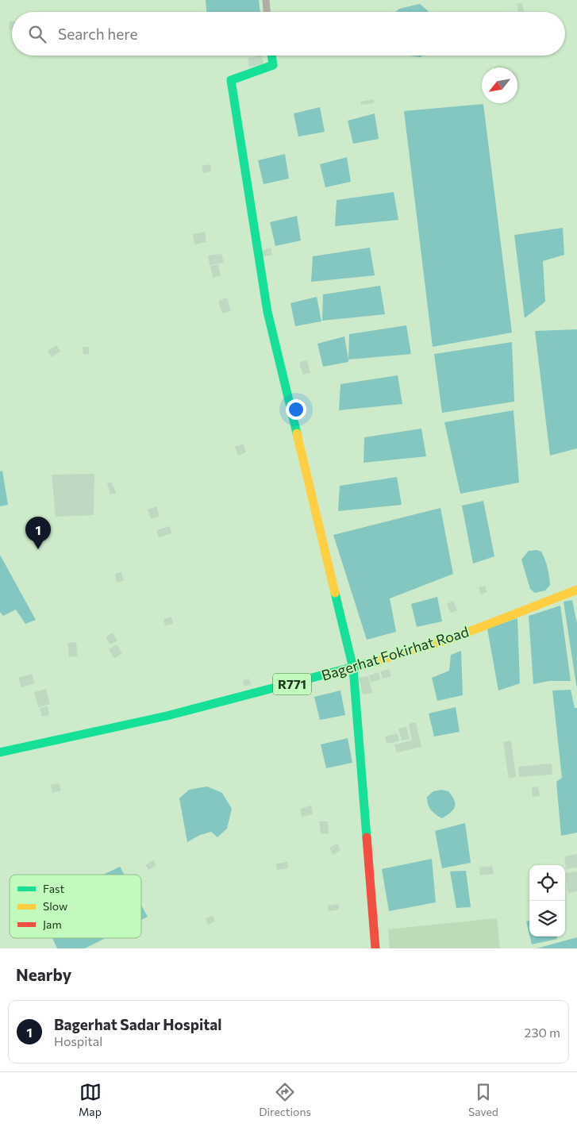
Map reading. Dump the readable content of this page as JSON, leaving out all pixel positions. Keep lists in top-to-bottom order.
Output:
{
  "streets": {
    "street": ["Bagerhat Fokirhat Road", "R771"]
  },
  "legend": ["Fast", "Slow", "Jam"],
  "north": "bottom left",
  "page": {
    "search": "Search here",
    "pins": "1",
    "heading": "Nearby",
    "list": [
      {
        "mark": "1",
        "name": "Bagerhat Sadar Hospital",
        "note": "Hospital",
        "value": "230 m"
      }
    ],
    "nav": ["Map", "Directions", "Saved"]
  }
}
